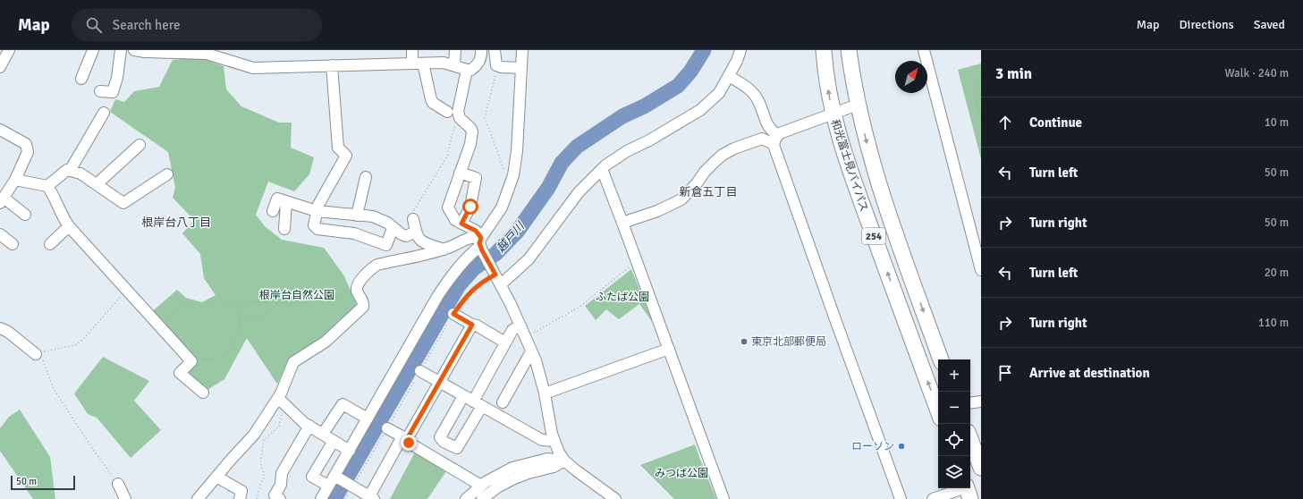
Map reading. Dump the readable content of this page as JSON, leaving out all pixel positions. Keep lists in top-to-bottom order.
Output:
{
  "streets": {
    "highway": ["和光富士見バイパス", "254"]
  },
  "districts": ["新倉五丁目", "根岸台八丁目"],
  "water": ["越戸川"],
  "parks": ["根岸台自然公園", "ふたば公園", "みつば公園"],
  "places": ["東京北部郵便局", "ローソン"],
  "scale_bar": "50 m",
  "north": "top right",
  "page": {
    "header": "Map",
    "search": "Search here",
    "nav": ["Map", "Directions", "Saved"],
    "heading": ["3 min", "Walk · 240 m"],
    "list": [
      ["Continue", "10 m"],
      ["Turn left", "50 m"],
      ["Turn right", "50 m"],
      ["Turn left", "20 m"],
      ["Turn right", "110 m"],
      "Arrive at destination"
    ],
    "map_buttons": ["+", "−"],
    "scale": "50 m"
  }
}
